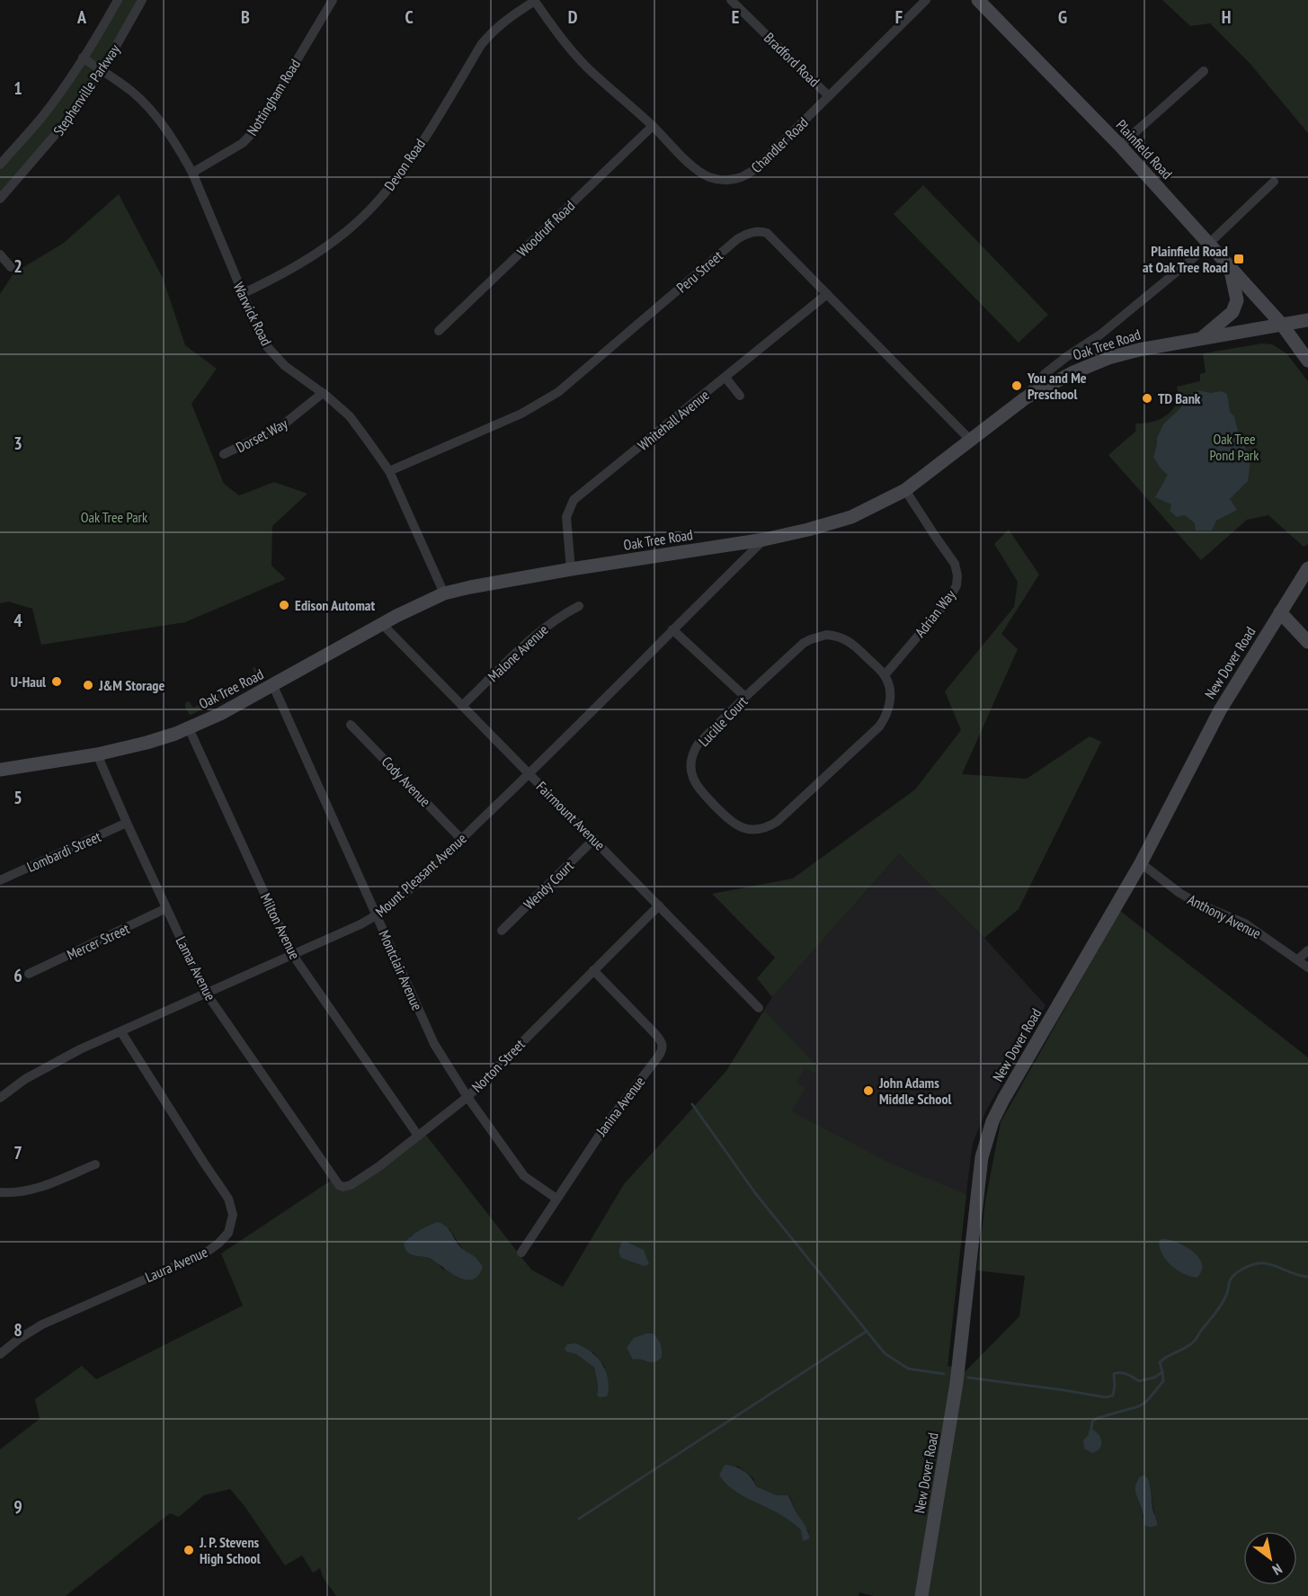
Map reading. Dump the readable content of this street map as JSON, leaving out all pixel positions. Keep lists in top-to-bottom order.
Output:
{
  "streets": {
    "street": [
      "Bradford Road",
      "Stephenville Parkway",
      "Nottingham Road",
      "Chandler Road",
      "Plainfield Road",
      "Devon Road",
      "Woodruff Road",
      "Peru Street",
      "Warwick Road",
      "Oak Tree Road",
      "Whitehall Avenue",
      "Dorset Way",
      "Adrian Way",
      "Malone Avenue",
      "New Dover Road",
      "Lucille Court",
      "Cody Avenue",
      "Fairmount Avenue",
      "Lombardi Street",
      "Mount Pleasant Avenue",
      "Wendy Court",
      "Anthony Avenue",
      "Milton Avenue",
      "Mercer Street",
      "Lamar Avenue",
      "Montclair Avenue",
      "Norton Street",
      "Janina Avenue",
      "Laura Avenue"
    ]
  },
  "crossings": [
    ["Bradford Road", "Chandler Road"],
    ["Stephenville Parkway", "Warwick Road"],
    ["Nottingham Road", "Warwick Road"],
    ["Chandler Road", "Devon Road"],
    ["Chandler Road", "Woodruff Road"],
    ["Plainfield Road", "Oak Tree Road"],
    ["Devon Road", "Warwick Road"],
    ["Peru Street", "Warwick Road"],
    ["Peru Street", "Oak Tree Road"],
    ["Peru Street", "Whitehall Avenue"],
    ["Warwick Road", "Oak Tree Road"],
    ["Warwick Road", "Dorset Way"],
    ["Oak Tree Road", "Whitehall Avenue"],
    ["Oak Tree Road", "Adrian Way"],
    ["Oak Tree Road", "Fairmount Avenue"],
    ["Oak Tree Road", "Mount Pleasant Avenue"],
    ["Oak Tree Road", "Milton Avenue"],
    ["Oak Tree Road", "Lamar Avenue"],
    ["Oak Tree Road", "Montclair Avenue"],
    ["Adrian Way", "Lucille Court"],
    ["Malone Avenue", "Fairmount Avenue"],
    ["New Dover Road", "Anthony Avenue"],
    ["Cody Avenue", "Mount Pleasant Avenue"],
    ["Fairmount Avenue", "Mount Pleasant Avenue"],
    ["Fairmount Avenue", "Wendy Court"],
    ["Fairmount Avenue", "Norton Street"],
    ["Lombardi Street", "Lamar Avenue"],
    ["Mount Pleasant Avenue", "Milton Avenue"],
    ["Mount Pleasant Avenue", "Lamar Avenue"],
    ["Mount Pleasant Avenue", "Montclair Avenue"],
    ["Mount Pleasant Avenue", "Laura Avenue"],
    ["Milton Avenue", "Norton Street"],
    ["Mercer Street", "Lamar Avenue"],
    ["Lamar Avenue", "Norton Street"],
    ["Montclair Avenue", "Norton Street"],
    ["Montclair Avenue", "Janina Avenue"],
    ["Norton Street", "Janina Avenue"]
  ],
  "parks": ["Oak Tree Pond Park", "Oak Tree Park"],
  "places": {
    "transit": ["Plainfield Road at Oak Tree Road"],
    "other": [
      "You and Me Preschool",
      "TD Bank",
      "Edison Automat",
      "U-Haul",
      "J&M Storage",
      "John Adams Middle School",
      "J. P. Stevens High School"
    ]
  },
  "north": "bottom right",
  "grid": {
    "columns": [
      "A",
      "B",
      "C",
      "D",
      "E",
      "F",
      "G",
      "H"
    ],
    "rows": [
      "1",
      "2",
      "3",
      "4",
      "5",
      "6",
      "7",
      "8",
      "9"
    ]
  }
}
